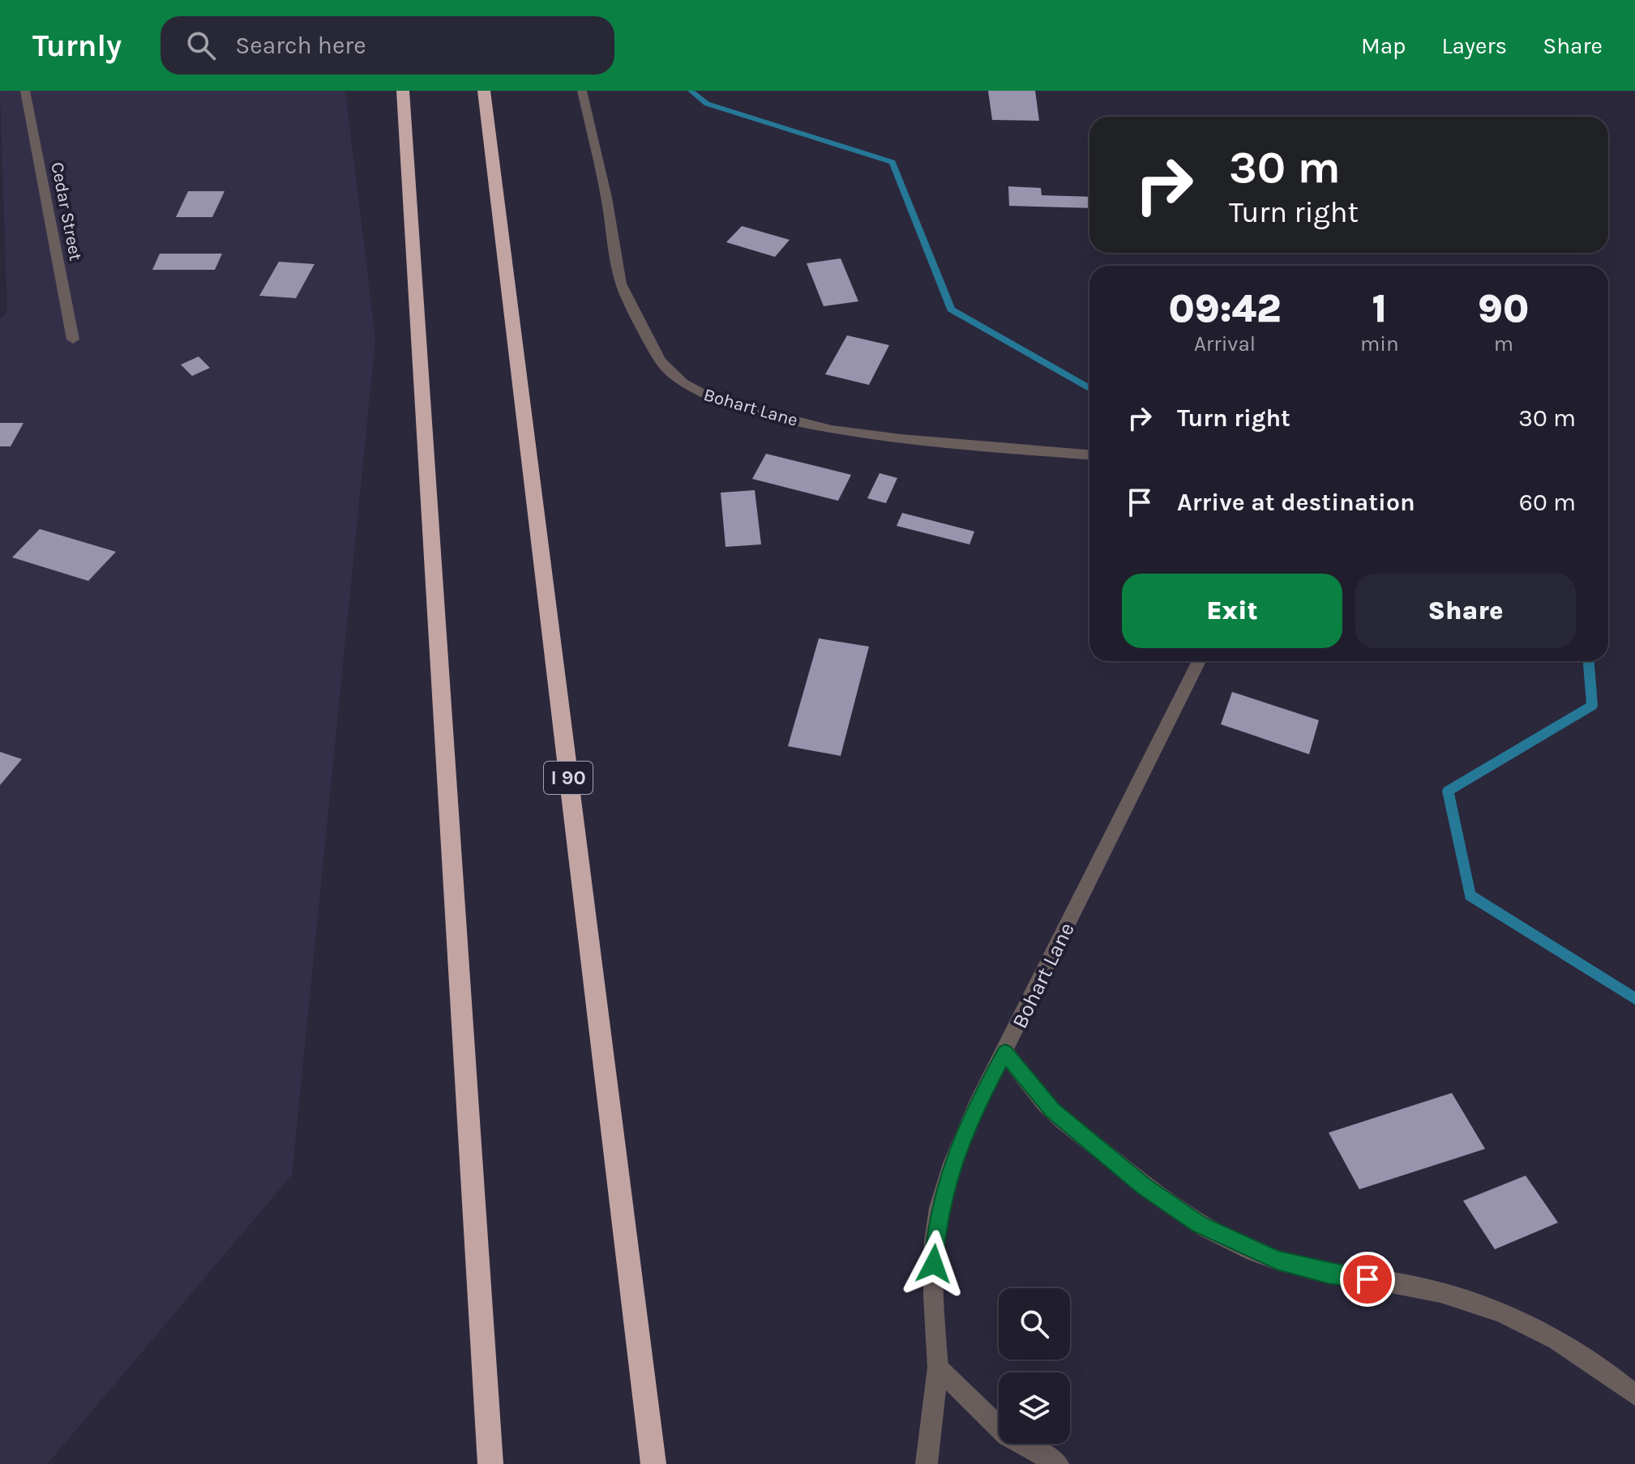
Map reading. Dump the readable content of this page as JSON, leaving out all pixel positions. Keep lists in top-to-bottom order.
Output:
{
  "streets": {
    "highway": ["I 90"],
    "street": ["Cedar Street", "Bohart Lane"]
  },
  "page": {
    "header": "Turnly",
    "search": "Search here",
    "nav": ["Map", "Layers", "Share"],
    "turn": ["30 m", "Turn right"],
    "eta": [
      "09:42",
      "Arrival",
      "1",
      "min",
      "90",
      "m"
    ],
    "list": [
      {
        "name": "Turn right",
        "value": "30 m"
      },
      {
        "name": "Arrive at destination",
        "value": "60 m"
      }
    ],
    "buttons": ["Exit", "Share"]
  }
}
